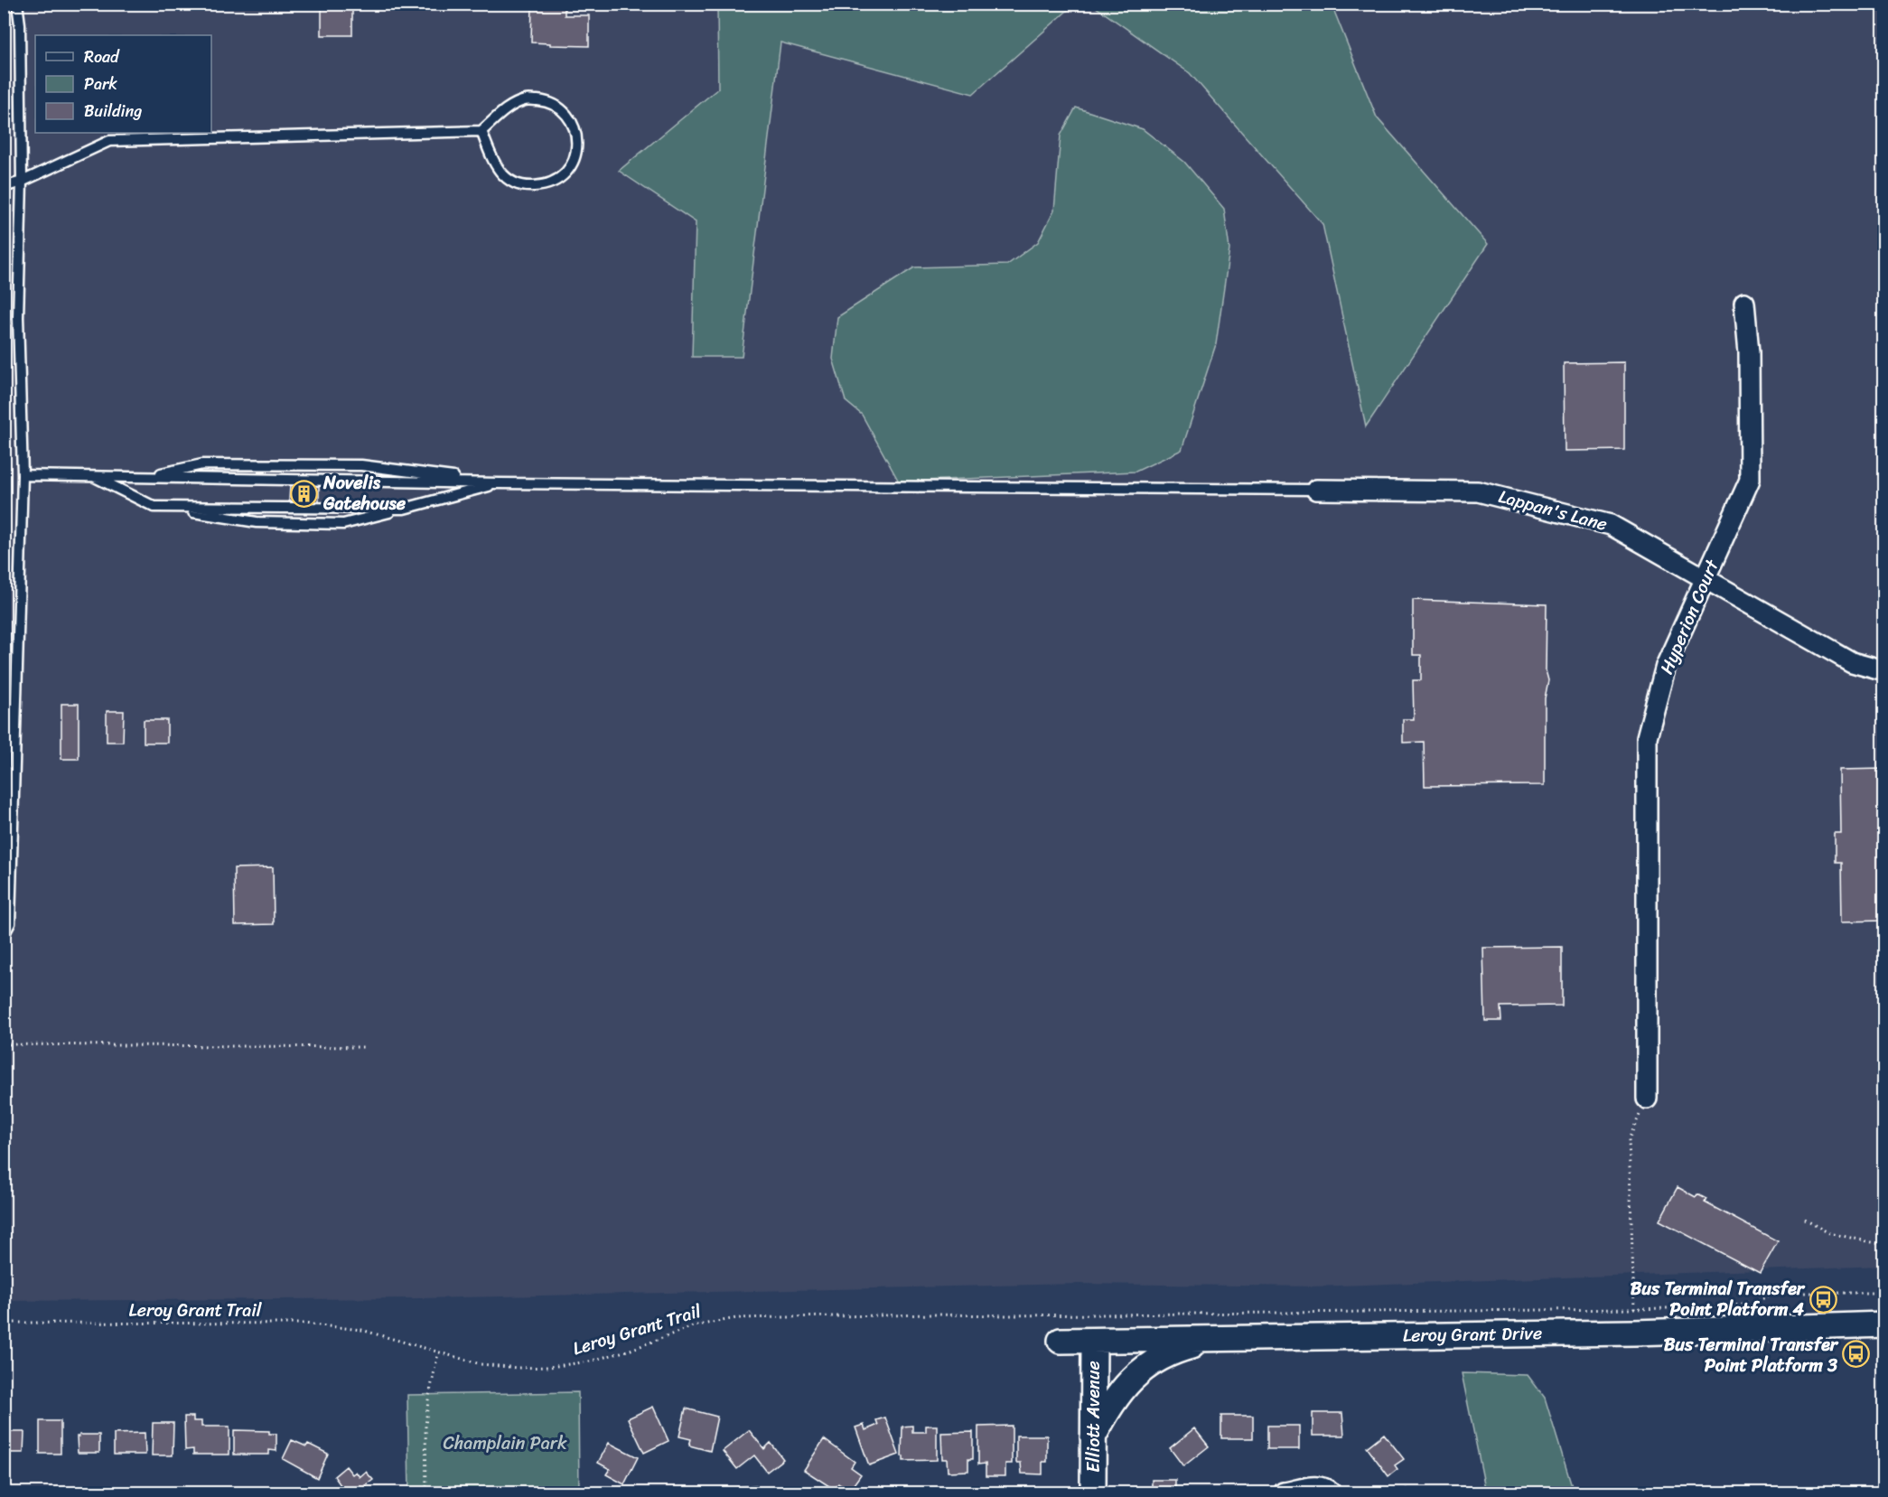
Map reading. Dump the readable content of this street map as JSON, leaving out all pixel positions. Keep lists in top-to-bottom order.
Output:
{
  "streets": {
    "street": [
      "Lappan's Lane",
      "Hyperion Court",
      "Leroy Grant Drive",
      "Elliott Avenue"
    ],
    "path": ["Leroy Grant Trail"]
  },
  "crossings": [
    ["Lappan's Lane", "Hyperion Court"],
    ["Leroy Grant Drive", "Elliott Avenue"]
  ],
  "parks": ["Champlain Park"],
  "places": {
    "building": ["Novelis Gatehouse"],
    "bus stop": ["Bus Terminal Transfer Point Platform 4", "Bus Terminal Transfer Point Platform 3"]
  },
  "legend": ["Road", "Park", "Building"]
}
